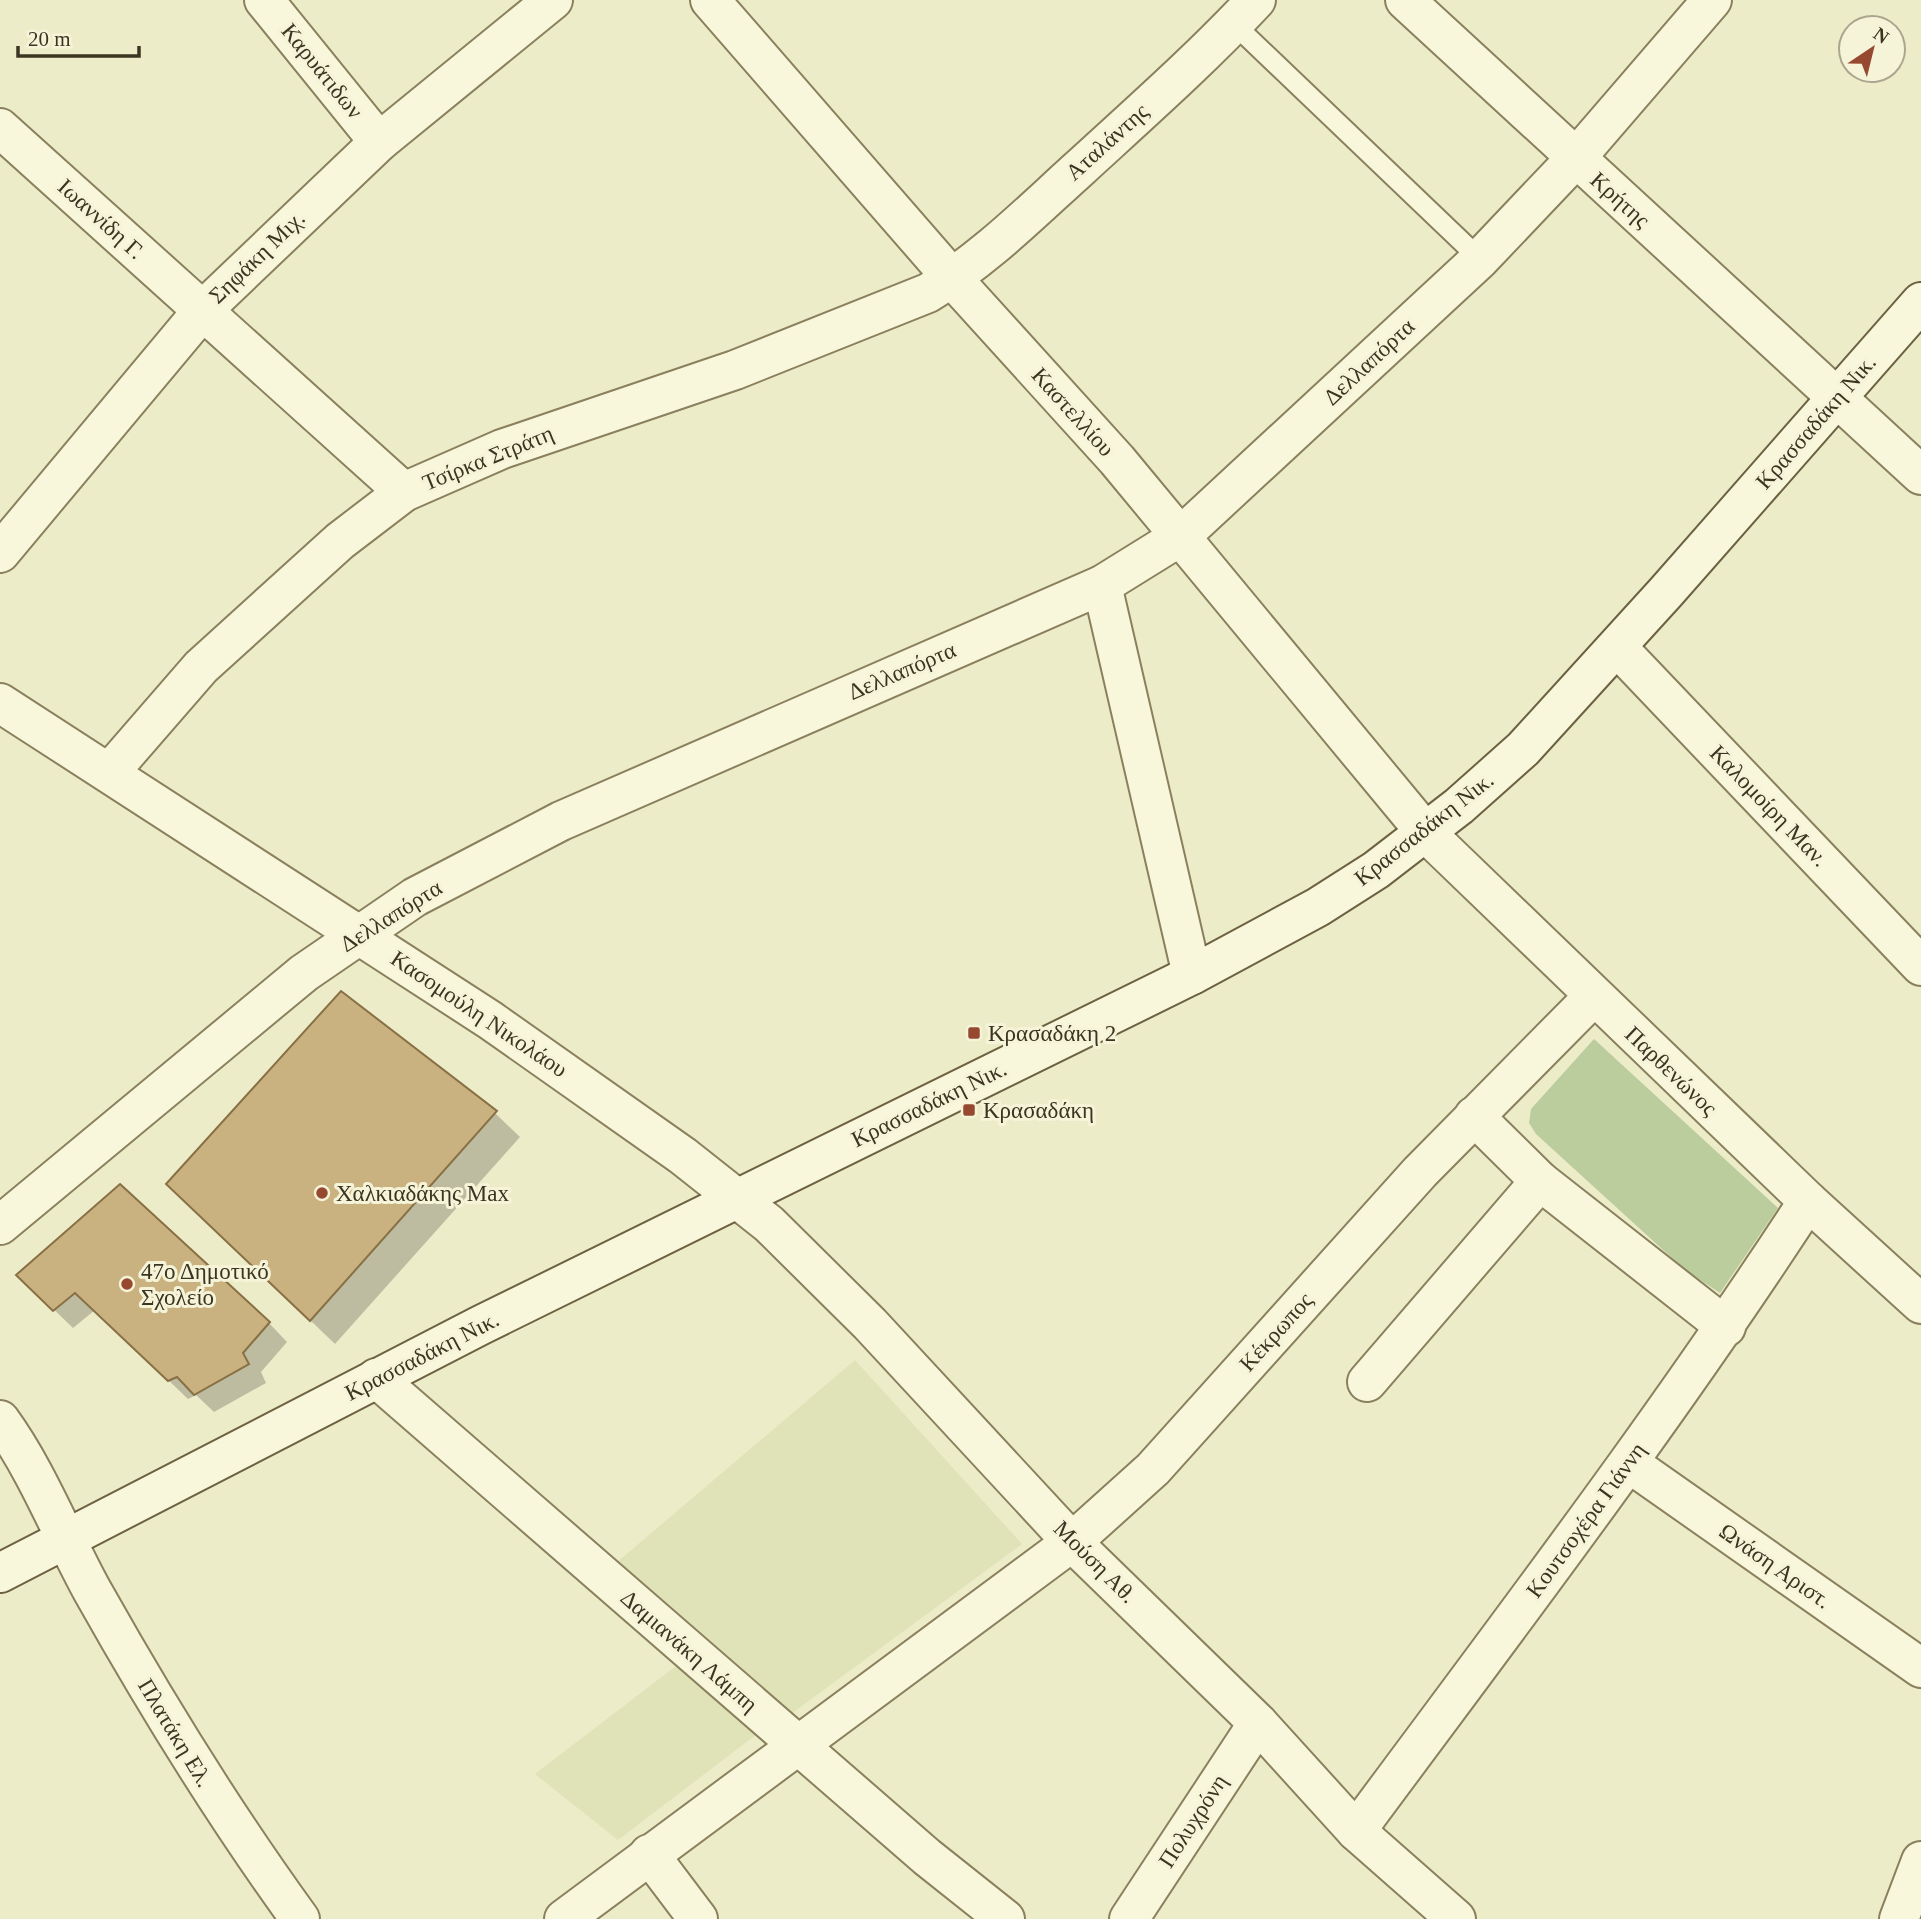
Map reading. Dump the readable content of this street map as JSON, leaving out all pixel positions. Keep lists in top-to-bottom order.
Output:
{
  "streets": {
    "street": [
      "Καρυάτιδων",
      "Αταλάντης",
      "Κρήτης",
      "Ιωαννίδη Γ.",
      "Σηφάκη Μιχ.",
      "Δελλαπόρτα",
      "Καστελλίου",
      "Κρασσαδάκη Νικ.",
      "Τσίρκα Στράτη",
      "Καλομοίρη Μαν.",
      "Κασομούλη Νικολάου",
      "Παρθενώνος",
      "Κέκρωπος",
      "Κουτσοχέρα Γιάννη",
      "Μούση Αθ.",
      "Ωνάση Αριστ.",
      "Δαμιανάκη Λάμπη",
      "Πλατάκη Ελ.",
      "Πολυχρόνη"
    ]
  },
  "crossings": [
    ["Καρυάτιδων", "Σηφάκη Μιχ."],
    ["Αταλάντης", "Καστελλίου"],
    ["Αταλάντης", "Τσίρκα Στράτη"],
    ["Κρήτης", "Δελλαπόρτα"],
    ["Κρήτης", "Κρασσαδάκη Νικ."],
    ["Ιωαννίδη Γ.", "Σηφάκη Μιχ."],
    ["Ιωαννίδη Γ.", "Τσίρκα Στράτη"],
    ["Δελλαπόρτα", "Καστελλίου"],
    ["Δελλαπόρτα", "Κασομούλη Νικολάου"],
    ["Καστελλίου", "Κρασσαδάκη Νικ."],
    ["Καστελλίου", "Τσίρκα Στράτη"],
    ["Καστελλίου", "Παρθενώνος"],
    ["Κρασσαδάκη Νικ.", "Καλομοίρη Μαν."],
    ["Κρασσαδάκη Νικ.", "Κασομούλη Νικολάου"],
    ["Κρασσαδάκη Νικ.", "Παρθενώνος"],
    ["Κρασσαδάκη Νικ.", "Μούση Αθ."],
    ["Κρασσαδάκη Νικ.", "Δαμιανάκη Λάμπη"],
    ["Κρασσαδάκη Νικ.", "Πλατάκη Ελ."],
    ["Τσίρκα Στράτη", "Κασομούλη Νικολάου"],
    ["Κασομούλη Νικολάου", "Μούση Αθ."],
    ["Παρθενώνος", "Κέκρωπος"],
    ["Παρθενώνος", "Κουτσοχέρα Γιάννη"],
    ["Κέκρωπος", "Μούση Αθ."],
    ["Κέκρωπος", "Δαμιανάκη Λάμπη"],
    ["Κουτσοχέρα Γιάννη", "Μούση Αθ."],
    ["Κουτσοχέρα Γιάννη", "Ωνάση Αριστ."],
    ["Μούση Αθ.", "Πολυχρόνη"]
  ],
  "places": {
    "transit": ["Κρασαδάκη 2", "Κρασαδάκη"],
    "other": ["Χαλκιαδάκης Max", "47ο Δημοτικό Σχολείο"]
  },
  "scale_bar": "20 m",
  "north": "top right"
}
